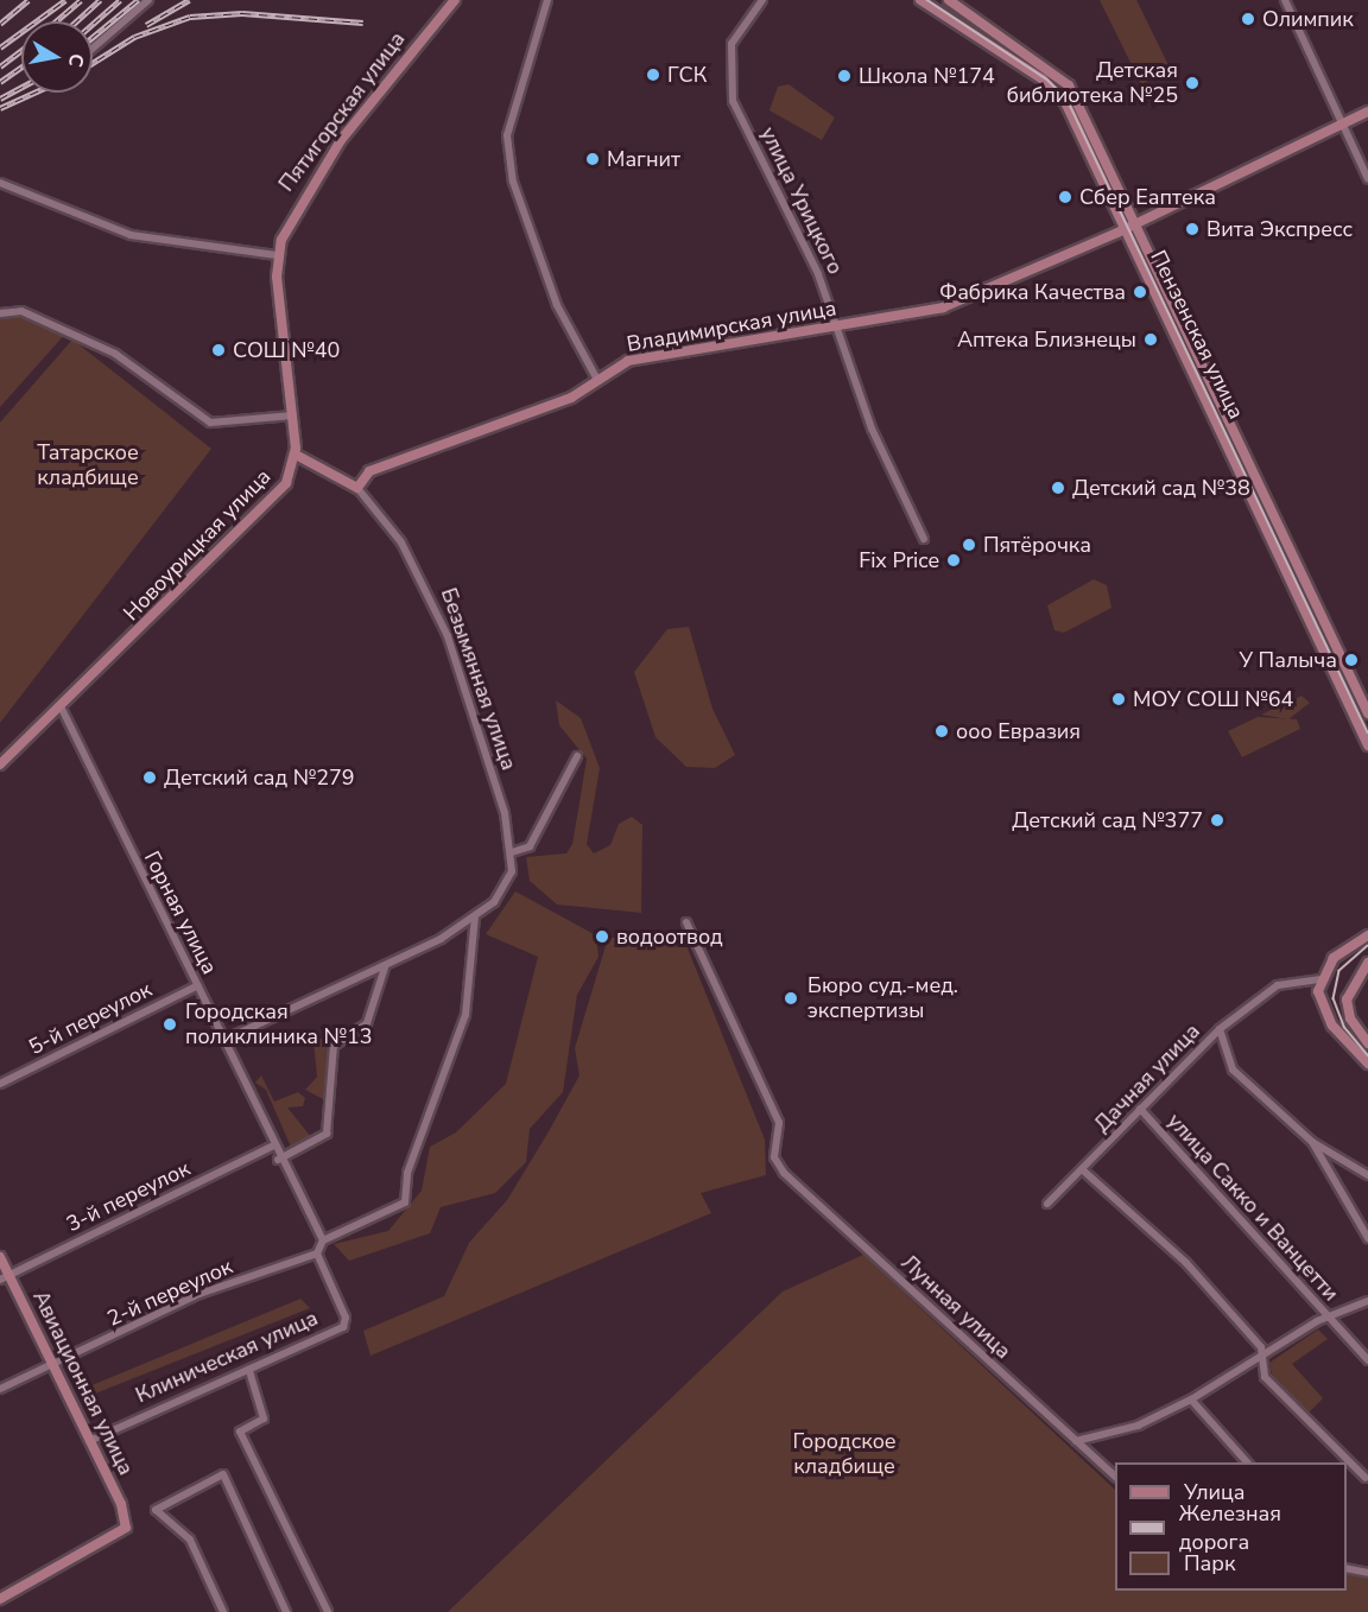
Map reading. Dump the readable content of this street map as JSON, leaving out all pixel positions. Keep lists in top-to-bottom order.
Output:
{
  "streets": {
    "main road": [
      "Пятигорская улица",
      "Владимирская улица",
      "Пензенская улица",
      "Новоурицкая улица",
      "Безымянная улица",
      "Авиационная улица"
    ],
    "street": [
      "улица Урицкого",
      "Горная улица",
      "5-й переулок",
      "Дачная улица",
      "3-й переулок",
      "улица Сакко и Ванцетти",
      "2-й переулок",
      "Лунная улица",
      "Клиническая улица"
    ]
  },
  "crossings": [
    ["Пятигорская улица", "Новоурицкая улица"],
    ["улица Урицкого", "Владимирская улица"],
    ["Владимирская улица", "Пензенская улица"],
    ["Владимирская улица", "Безымянная улица"],
    ["Новоурицкая улица", "Безымянная улица"],
    ["Новоурицкая улица", "Горная улица"],
    ["Безымянная улица", "Горная улица"],
    ["Горная улица", "5-й переулок"],
    ["Горная улица", "3-й переулок"],
    ["Дачная улица", "улица Сакко и Ванцетти"],
    ["3-й переулок", "Авиационная улица"],
    ["2-й переулок", "Клиническая улица"],
    ["2-й переулок", "Авиационная улица"],
    ["Клиническая улица", "Авиационная улица"]
  ],
  "parks": ["Татарское кладбище", "Городское кладбище"],
  "places": [
    "Олимпик",
    "ГСК",
    "Школа №174",
    "Детская библиотека №25",
    "Магнит",
    "Сбер Еаптека",
    "Вита Экспресс",
    "Фабрика Качества",
    "Аптека Близнецы",
    "СОШ №40",
    "Детский сад №38",
    "Пятёрочка",
    "Fix Price",
    "У Палыча",
    "МОУ СОШ №64",
    "ооо Евразия",
    "Детский сад №279",
    "Детский сад №377",
    "водоотвод",
    "Бюро суд.-мед. экспертизы",
    "Городская поликлиника №13"
  ],
  "legend": ["Улица", "Железная дорога", "Парк"],
  "north": "right"
}
